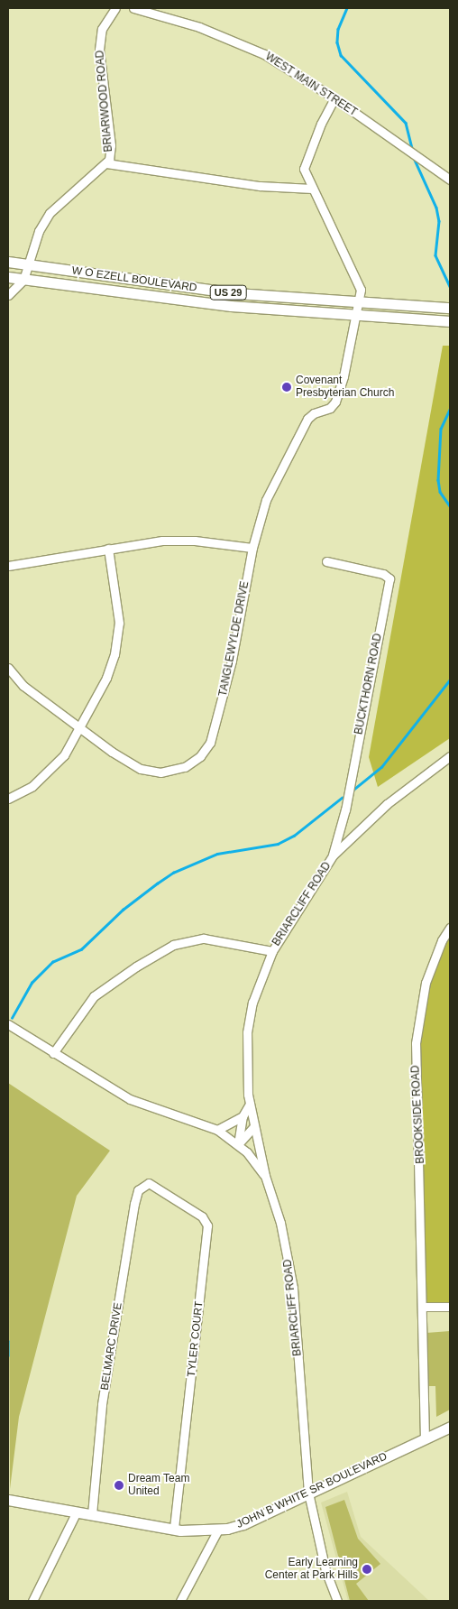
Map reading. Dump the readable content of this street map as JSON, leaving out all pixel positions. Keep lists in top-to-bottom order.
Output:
{
  "streets": {
    "main road": ["W O EZELL BOULEVARD", "US 29", "JOHN B WHITE SR BOULEVARD"],
    "street": [
      "WEST MAIN STREET",
      "BRIARWOOD ROAD",
      "TANGLEWYLDE DRIVE",
      "BUCKTHORN ROAD",
      "BRIARCLIFF ROAD",
      "BROOKSIDE ROAD",
      "TYLER COURT",
      "BELMARC DRIVE"
    ]
  },
  "crossings": [
    ["WEST MAIN STREET", "TANGLEWYLDE DRIVE"],
    ["BRIARWOOD ROAD", "W O EZELL BOULEVARD"],
    ["W O EZELL BOULEVARD", "TANGLEWYLDE DRIVE"],
    ["BUCKTHORN ROAD", "BRIARCLIFF ROAD"],
    ["BRIARCLIFF ROAD", "JOHN B WHITE SR BOULEVARD"],
    ["BROOKSIDE ROAD", "JOHN B WHITE SR BOULEVARD"],
    ["TYLER COURT", "BELMARC DRIVE"],
    ["TYLER COURT", "JOHN B WHITE SR BOULEVARD"],
    ["BELMARC DRIVE", "JOHN B WHITE SR BOULEVARD"]
  ],
  "places": ["Covenant Presbyterian Church", "Dream Team United", "Early Learning Center at Park Hills"]
}
